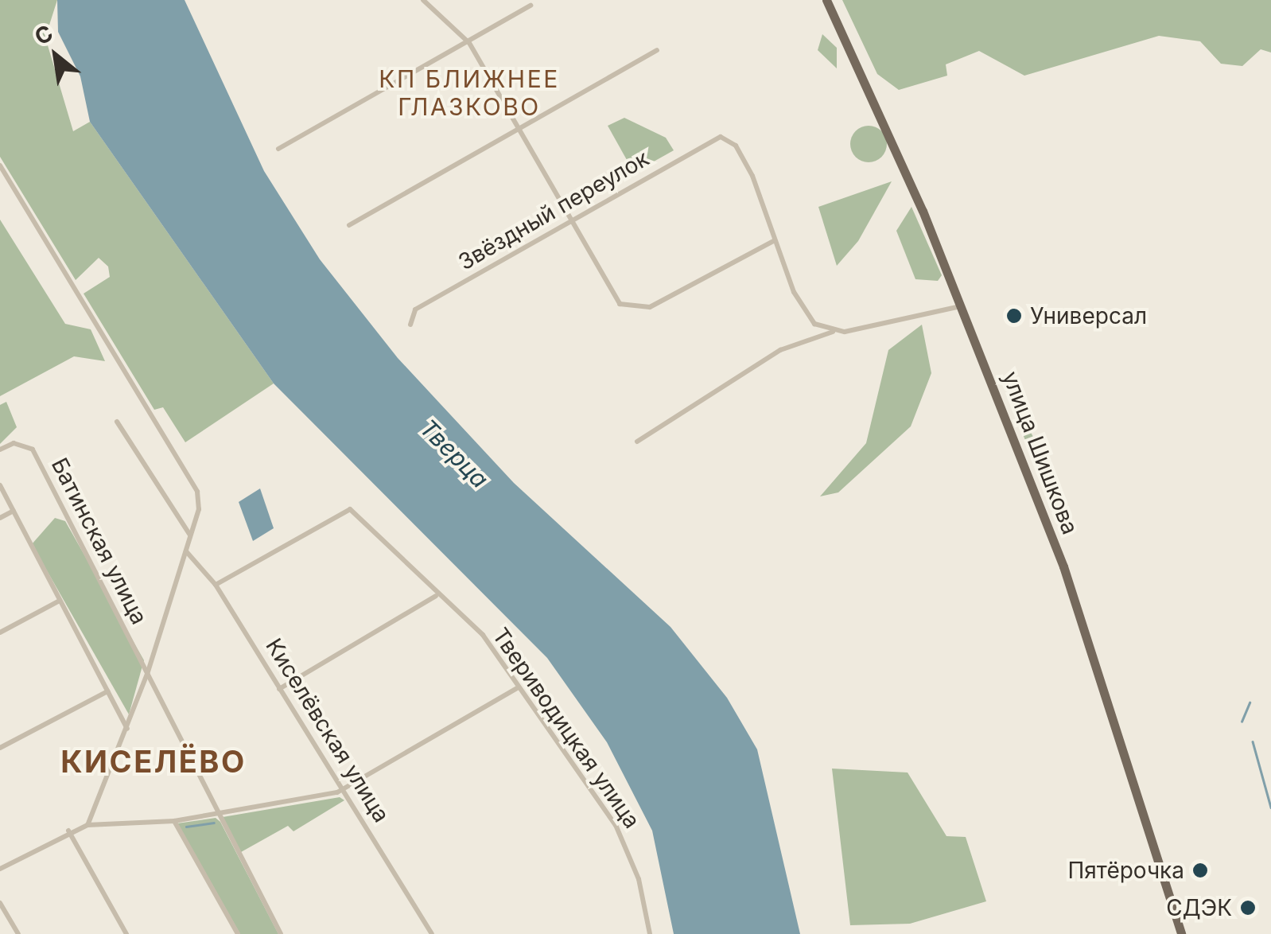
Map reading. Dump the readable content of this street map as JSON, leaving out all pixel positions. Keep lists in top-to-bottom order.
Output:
{
  "streets": {
    "main road": ["улица Шишкова"],
    "street": [
      "Звёздный переулок",
      "Батинская улица",
      "Твериводицкая улица",
      "Киселёвская улица"
    ]
  },
  "crossings": [
    ["Твериводицкая улица", "Киселёвская улица"]
  ],
  "districts": ["КП БЛИЖНЕЕ ГЛАЗКОВО", "КИСЕЛЁВО"],
  "water": ["Тверца"],
  "places": ["Универсал", "Пятёрочка", "СДЭК"],
  "north": "top left"
}
